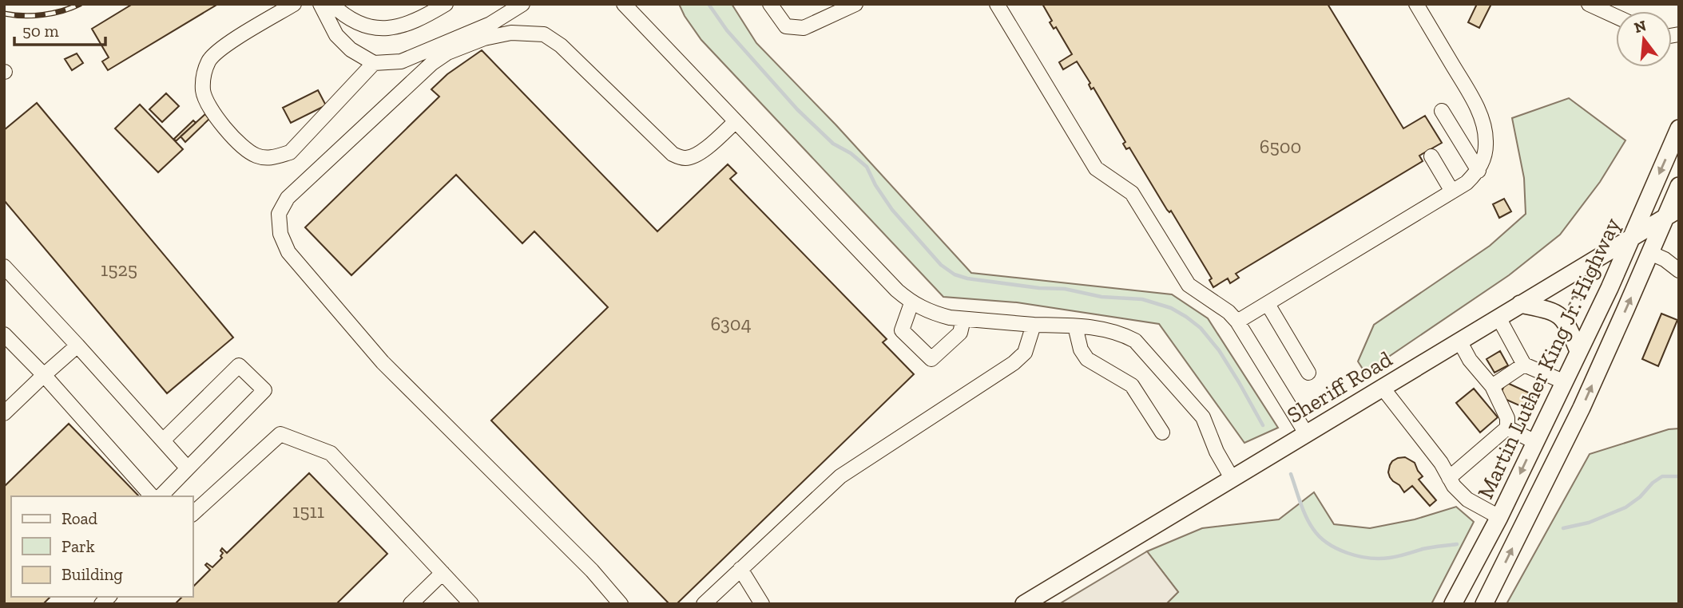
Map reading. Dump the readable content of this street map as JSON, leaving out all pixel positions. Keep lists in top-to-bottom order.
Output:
{
  "streets": {
    "main road": ["Martin Luther King Jr. Highway", "Sheriff Road"]
  },
  "crossings": [
    ["Martin Luther King Jr. Highway", "Sheriff Road"]
  ],
  "house_numbers": [
    "6500",
    "1525",
    "6304",
    "1511"
  ],
  "legend": ["Road", "Park", "Building"],
  "scale_bar": "50 m",
  "north": "top"
}
